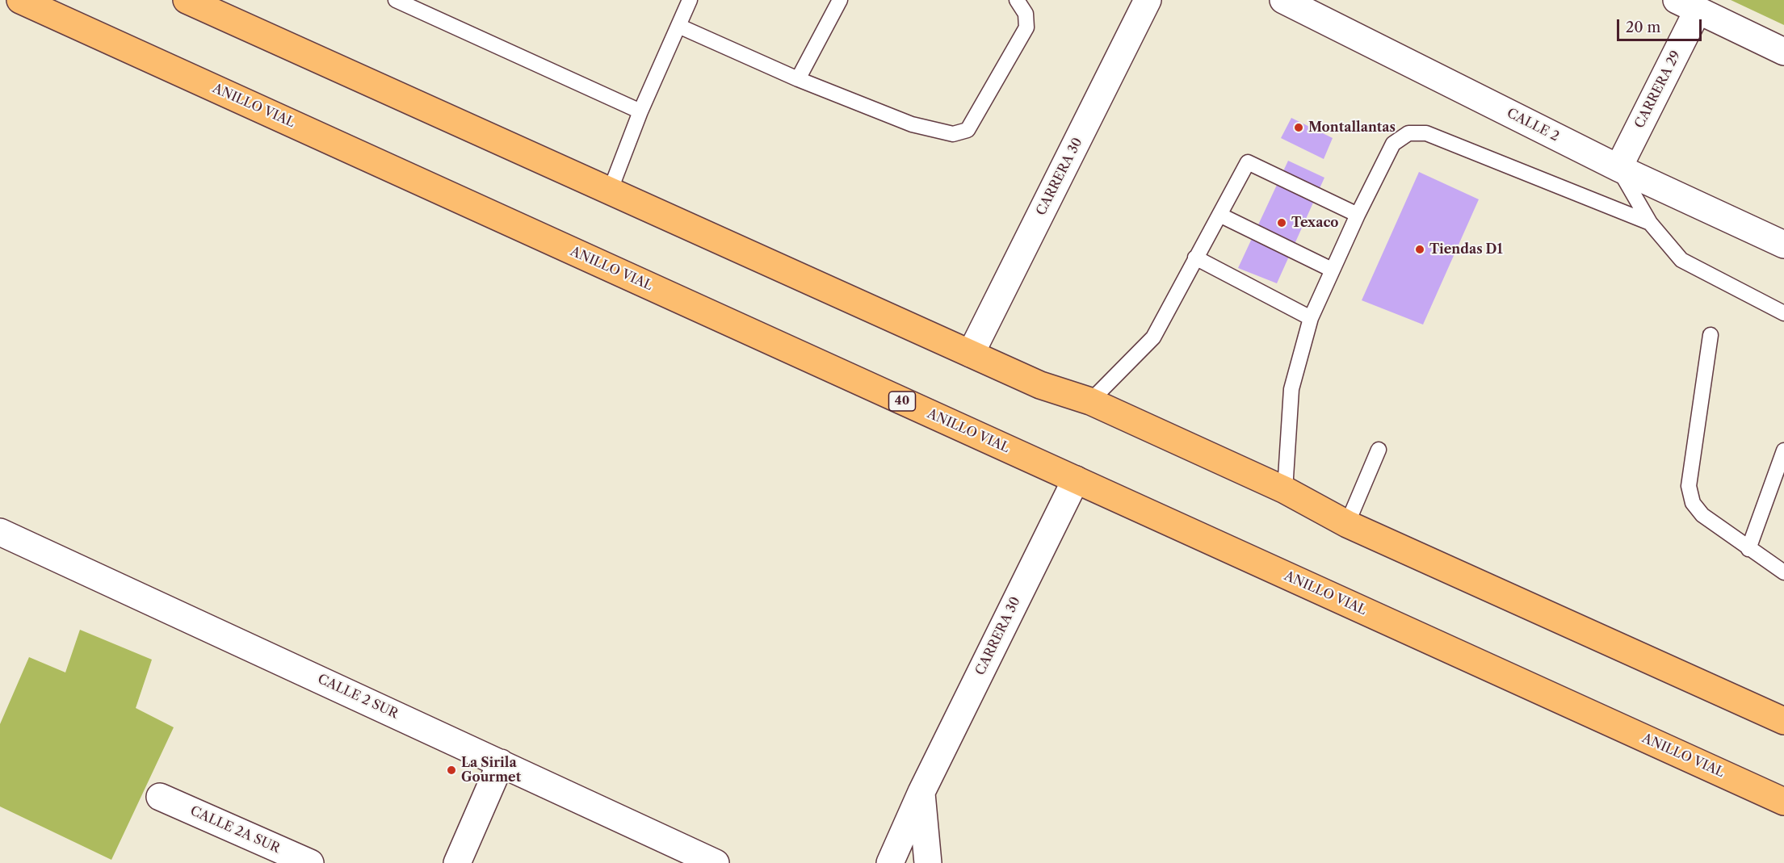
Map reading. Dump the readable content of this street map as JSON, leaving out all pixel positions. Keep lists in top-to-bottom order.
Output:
{
  "streets": {
    "highway": ["ANILLO VIAL", "40"],
    "street": [
      "CARRERA 29",
      "CALLE 2",
      "CARRERA 30",
      "CALLE 2 SUR",
      "CALLE 2A SUR"
    ]
  },
  "crossings": [
    ["CARRERA 29", "CALLE 2"],
    ["ANILLO VIAL", "CARRERA 30"]
  ],
  "places": [
    "Montallantas",
    "Texaco",
    "Tiendas D1",
    "La Sirila Gourmet"
  ],
  "scale_bar": "20 m"
}
